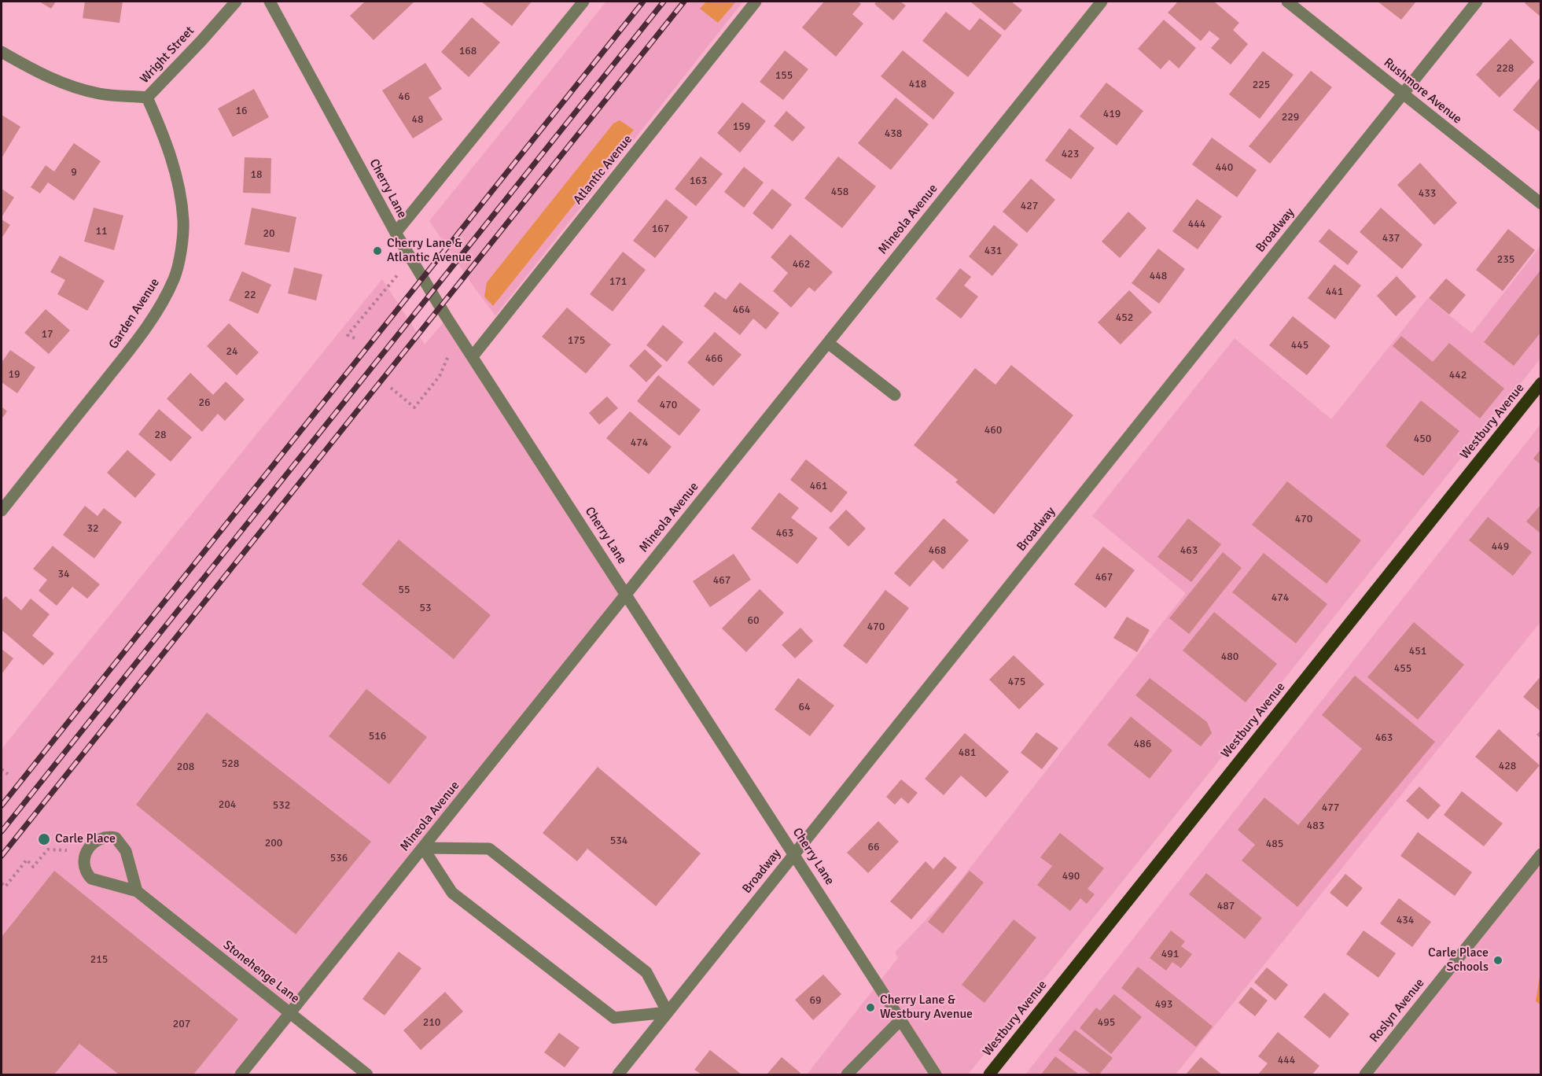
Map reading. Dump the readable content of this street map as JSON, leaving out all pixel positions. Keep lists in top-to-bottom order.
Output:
{
  "streets": {
    "main road": ["Westbury Avenue"],
    "street": [
      "Wright Street",
      "Rushmore Avenue",
      "Atlantic Avenue",
      "Cherry Lane",
      "Mineola Avenue",
      "Broadway",
      "Garden Avenue",
      "Stonehenge Lane",
      "Roslyn Avenue"
    ]
  },
  "crossings": [
    ["Wright Street", "Garden Avenue"],
    ["Rushmore Avenue", "Broadway"],
    ["Atlantic Avenue", "Cherry Lane"],
    ["Cherry Lane", "Mineola Avenue"],
    ["Cherry Lane", "Broadway"],
    ["Mineola Avenue", "Stonehenge Lane"]
  ],
  "places": [
    "Cherry Lane & Atlantic Avenue",
    "Carle Place",
    "Carle Place Schools",
    "Cherry Lane & Westbury Avenue"
  ],
  "house_numbers": [
    "168",
    "228",
    "155",
    "418",
    "225",
    "46",
    "16",
    "419",
    "229",
    "48",
    "159",
    "438",
    "423",
    "440",
    "9",
    "18",
    "163",
    "458",
    "433",
    "427",
    "444",
    "167",
    "11",
    "20",
    "437",
    "431",
    "235",
    "462",
    "448",
    "171",
    "441",
    "22",
    "464",
    "452",
    "17",
    "175",
    "445",
    "24",
    "466",
    "19",
    "442",
    "26",
    "470",
    "460",
    "28",
    "450",
    "474",
    "461",
    "470",
    "32",
    "463",
    "449",
    "468",
    "463",
    "34",
    "467",
    "467",
    "55",
    "474",
    "53",
    "60",
    "470",
    "451",
    "480",
    "455",
    "475",
    "64",
    "516",
    "463",
    "486",
    "481",
    "528",
    "428",
    "208",
    "204",
    "532",
    "477",
    "483",
    "534",
    "200",
    "485",
    "66",
    "536",
    "490",
    "487",
    "434",
    "491",
    "215",
    "69",
    "493",
    "210",
    "495",
    "207",
    "444"
  ]
}
